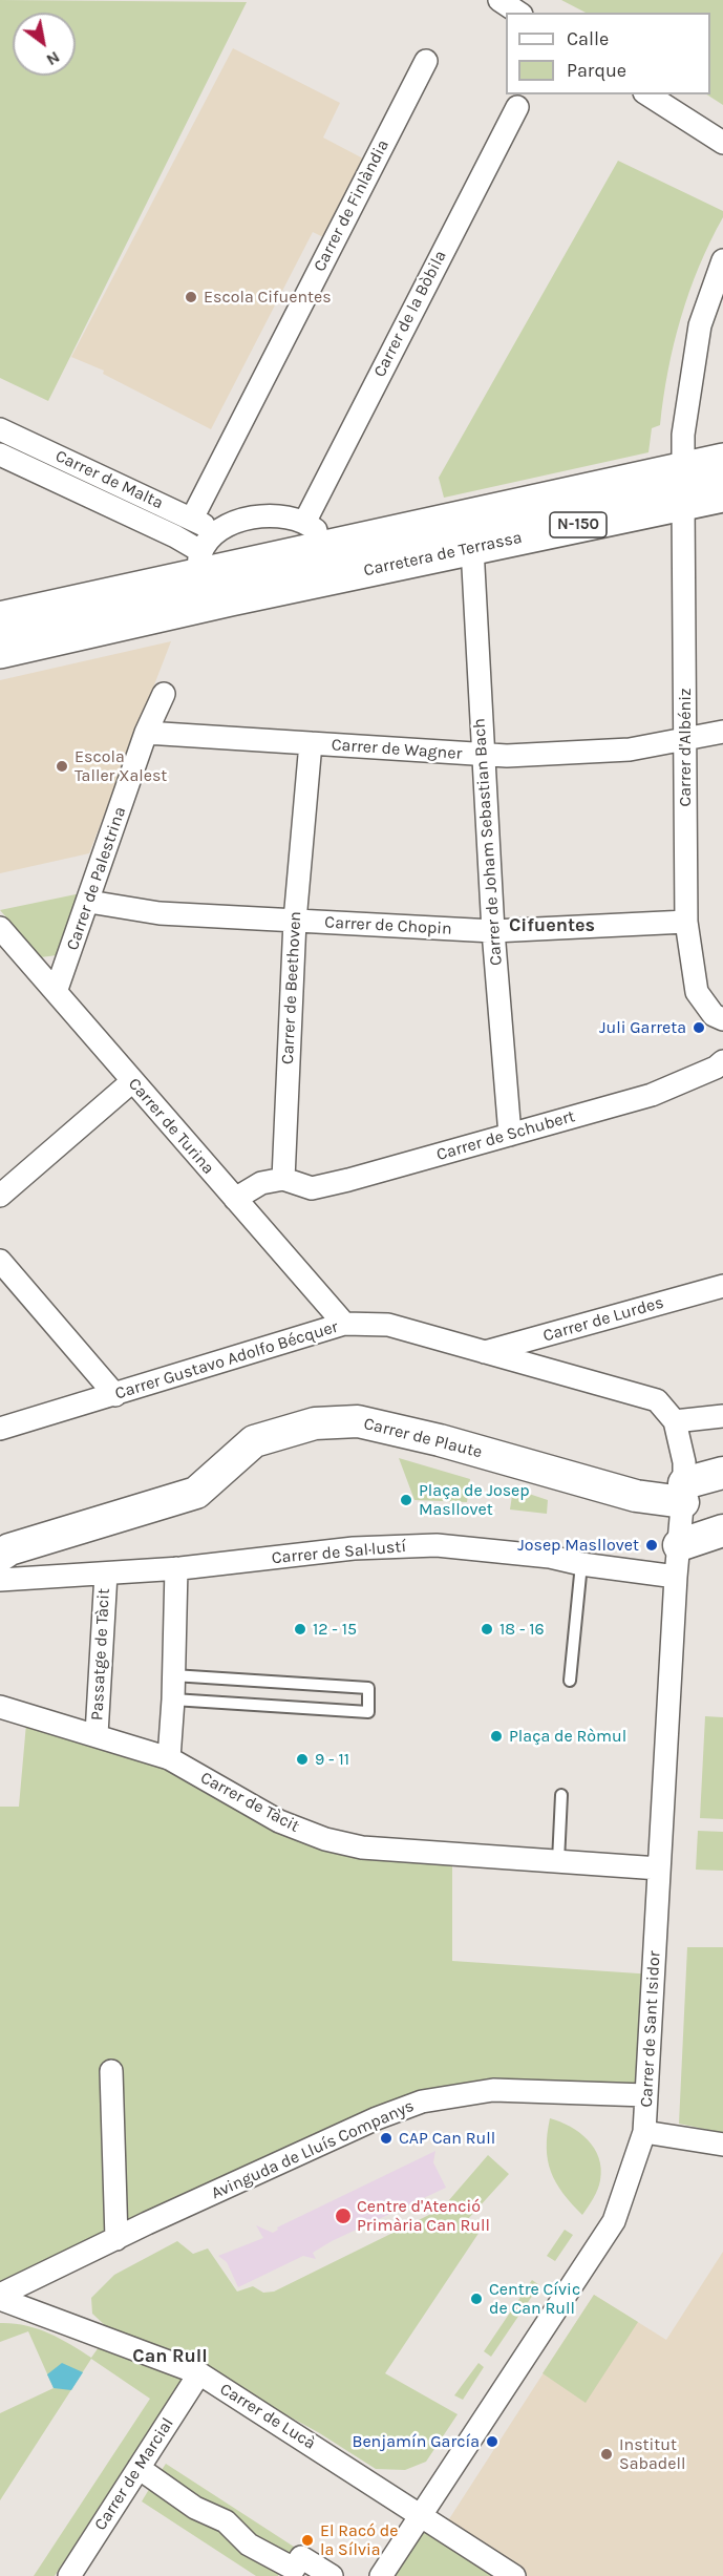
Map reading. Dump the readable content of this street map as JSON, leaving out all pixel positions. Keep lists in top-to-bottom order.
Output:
{
  "streets": {
    "main road": ["N-150", "Carretera de Terrassa"],
    "street": [
      "Carrer de Finlàndia",
      "Carrer de la Bòbila",
      "Carrer de Malta",
      "Carrer d'Albéniz",
      "Carrer de Wagner",
      "Carrer de Joham Sebastian Bach",
      "Carrer de Palestrina",
      "Carrer de Chopin",
      "Carrer de Beethoven",
      "Carrer de Turina",
      "Carrer de Schubert",
      "Carrer de Lurdes",
      "Carrer Gustavo Adolfo Bécquer",
      "Carrer de Plaute",
      "Carrer de Sal·lustí",
      "Passatge de Tàcit",
      "Carrer de Tàcit",
      "Carrer de Sant Isidor",
      "Avinguda de Lluís Companys",
      "Carrer de Lucà",
      "Carrer de Marcial"
    ]
  },
  "crossings": [
    ["Carrer de Finlàndia", "Carrer de Malta"],
    ["Carrer de Malta", "Carretera de Terrassa"],
    ["Carretera de Terrassa", "Carrer d'Albéniz"],
    ["Carretera de Terrassa", "Carrer de Joham Sebastian Bach"],
    ["Carrer d'Albéniz", "Carrer de Wagner"],
    ["Carrer d'Albéniz", "Carrer de Chopin"],
    ["Carrer de Wagner", "Carrer de Joham Sebastian Bach"],
    ["Carrer de Wagner", "Carrer de Palestrina"],
    ["Carrer de Wagner", "Carrer de Beethoven"],
    ["Carrer de Joham Sebastian Bach", "Carrer de Chopin"],
    ["Carrer de Joham Sebastian Bach", "Carrer de Schubert"],
    ["Carrer de Palestrina", "Carrer de Chopin"],
    ["Carrer de Palestrina", "Carrer de Turina"],
    ["Carrer de Chopin", "Carrer de Beethoven"],
    ["Carrer de Beethoven", "Carrer de Schubert"],
    ["Carrer de Turina", "Carrer Gustavo Adolfo Bécquer"],
    ["Carrer de Lurdes", "Carrer Gustavo Adolfo Bécquer"],
    ["Carrer Gustavo Adolfo Bécquer", "Carrer de Sant Isidor"],
    ["Carrer de Plaute", "Carrer de Sant Isidor"],
    ["Carrer de Sal·lustí", "Passatge de Tàcit"],
    ["Carrer de Sal·lustí", "Carrer de Sant Isidor"],
    ["Passatge de Tàcit", "Carrer de Tàcit"],
    ["Carrer de Tàcit", "Carrer de Sant Isidor"],
    ["Carrer de Sant Isidor", "Avinguda de Lluís Companys"],
    ["Carrer de Sant Isidor", "Carrer de Lucà"],
    ["Avinguda de Lluís Companys", "Carrer de Lucà"],
    ["Carrer de Lucà", "Carrer de Marcial"]
  ],
  "districts": ["Cifuentes", "Can Rull"],
  "places": [
    "Escola Cifuentes",
    "Escola Taller Xalest",
    "Juli Garreta",
    "Plaça de Josep Masllovet",
    "Josep Masllovet",
    "12 - 15",
    "18 - 16",
    "Plaça de Ròmul",
    "9 - 11",
    "CAP Can Rull",
    "Centre d'Atenció Primària Can Rull",
    "Centre Cívic de Can Rull",
    "Benjamín García",
    "Institut Sabadell",
    "El Racó de la Sílvia"
  ],
  "legend": ["Calle", "Parque"],
  "north": "bottom right"
}
